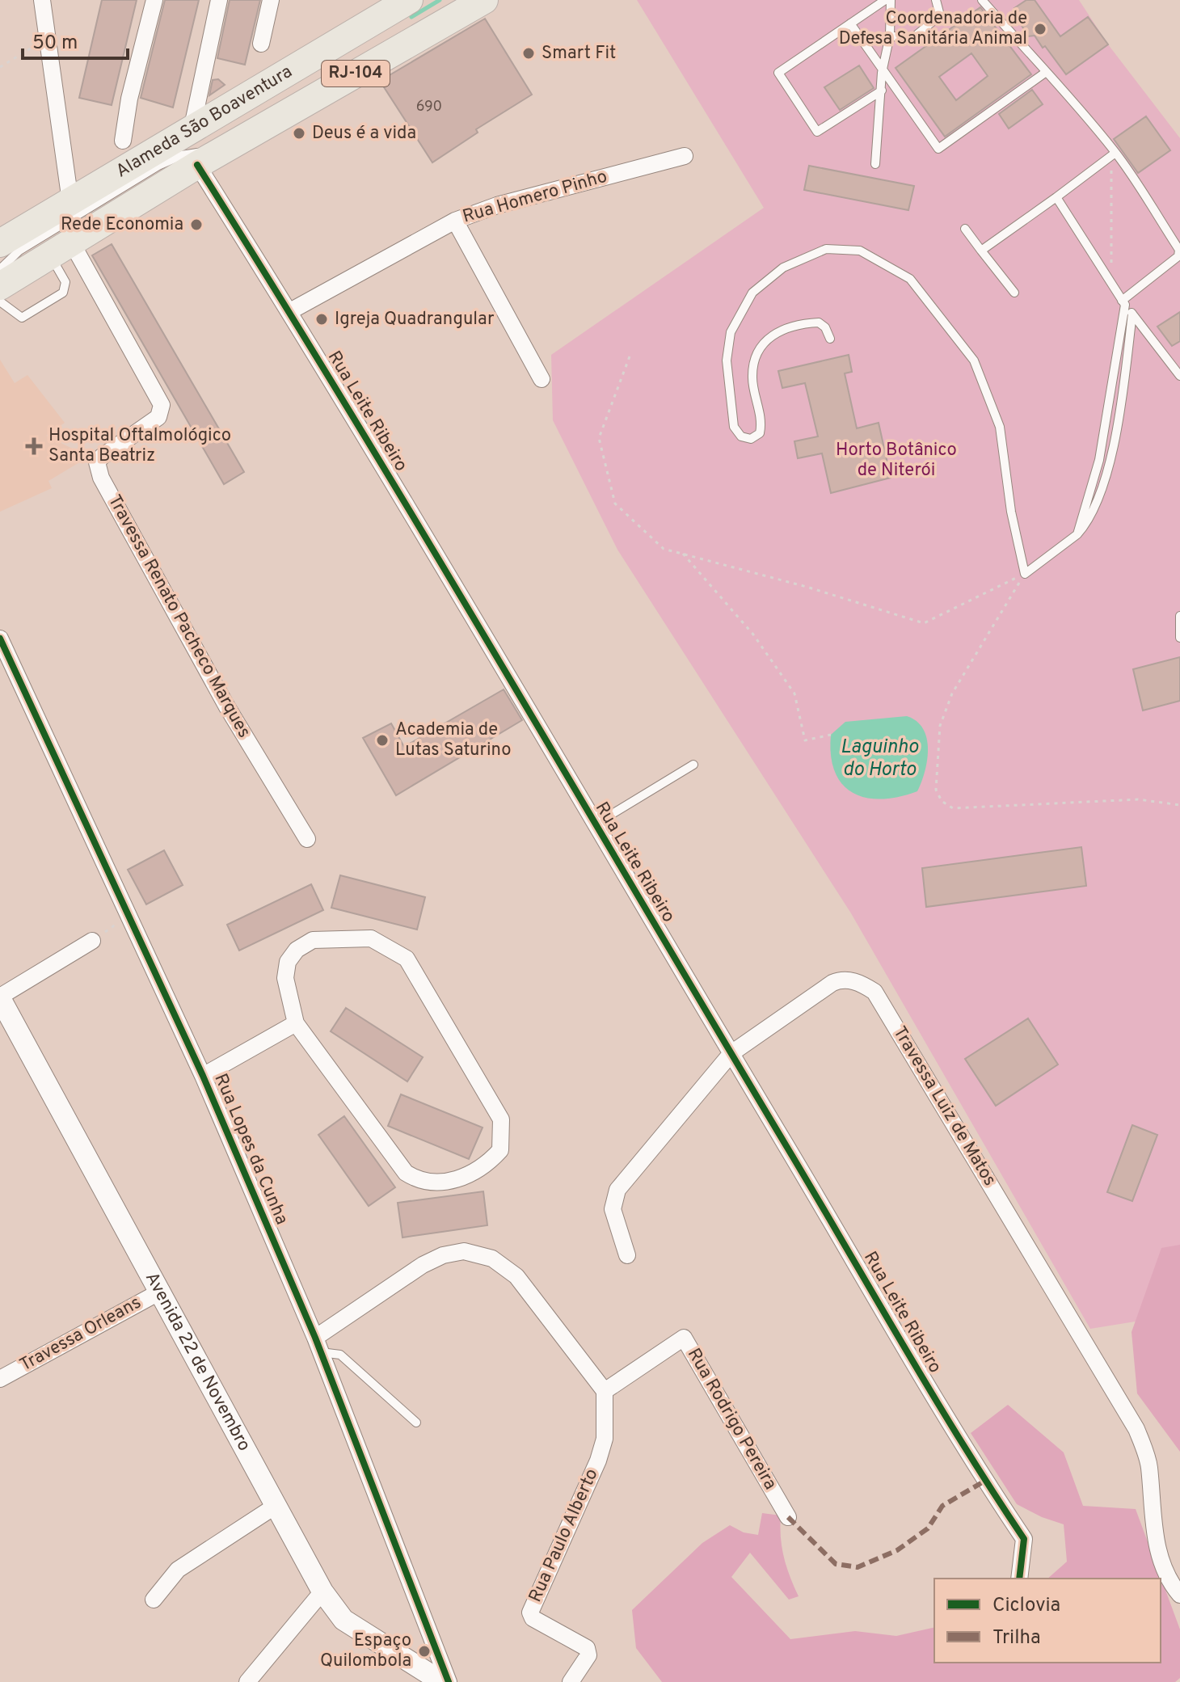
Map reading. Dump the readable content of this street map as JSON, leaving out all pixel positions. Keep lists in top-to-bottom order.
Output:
{
  "streets": {
    "highway": ["RJ-104", "Alameda São Boaventura"],
    "street": [
      "Rua Homero Pinho",
      "Rua Leite Ribeiro",
      "Travessa Renato Pacheco Marques",
      "Travessa Luiz de Matos",
      "Rua Lopes da Cunha",
      "Travessa Orleans",
      "Avenida 22 de Novembro",
      "Rua Rodrigo Pereira",
      "Rua Paulo Alberto"
    ]
  },
  "crossings": [
    ["Alameda São Boaventura", "Rua Leite Ribeiro"],
    ["Alameda São Boaventura", "Travessa Renato Pacheco Marques"],
    ["Rua Homero Pinho", "Rua Leite Ribeiro"],
    ["Rua Leite Ribeiro", "Travessa Luiz de Matos"],
    ["Travessa Orleans", "Avenida 22 de Novembro"],
    ["Rua Rodrigo Pereira", "Rua Paulo Alberto"]
  ],
  "water": ["Laguinho do Horto"],
  "parks": ["Horto Botânico de Niterói"],
  "places": {
    "other": [
      "Coordenadoria de Defesa Sanitária Animal",
      "Smart Fit",
      "Deus é a vida",
      "Rede Economia",
      "Igreja Quadrangular",
      "Academia de Lutas Saturino",
      "Espaço Quilombola"
    ],
    "health": ["Hospital Oftalmológico Santa Beatriz"]
  },
  "house_numbers": ["690"],
  "legend": ["Ciclovia", "Trilha"],
  "scale_bar": "50 m"
}
